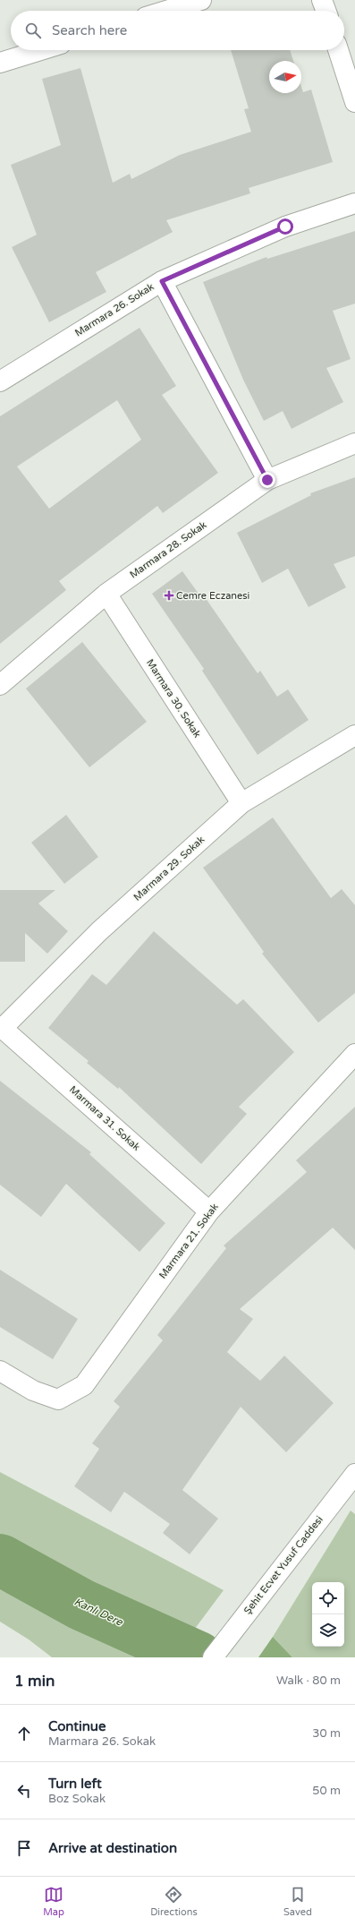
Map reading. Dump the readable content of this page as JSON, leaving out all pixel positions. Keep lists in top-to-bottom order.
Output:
{
  "streets": {
    "street": [
      "Marmara 26. Sokak",
      "Marmara 28. Sokak",
      "Marmara 30. Sokak",
      "Marmara 29. Sokak",
      "Marmara 31. Sokak",
      "Marmara 21. Sokak",
      "Şehit Ecvet Yusuf Caddesi"
    ]
  },
  "crossings": [
    ["Marmara 28. Sokak", "Marmara 30. Sokak"],
    ["Marmara 30. Sokak", "Marmara 29. Sokak"],
    ["Marmara 29. Sokak", "Marmara 31. Sokak"],
    ["Marmara 31. Sokak", "Marmara 21. Sokak"]
  ],
  "water": ["Kanlı Dere"],
  "places": {
    "health": ["Cemre Eczanesi"]
  },
  "north": "right",
  "page": {
    "search": "Search here",
    "heading": ["1 min", "Walk · 80 m"],
    "list": [
      ["Continue", "Marmara 26. Sokak", "30 m"],
      ["Turn left", "Boz Sokak", "50 m"],
      "Arrive at destination"
    ],
    "nav": ["Map", "Directions", "Saved"]
  }
}
